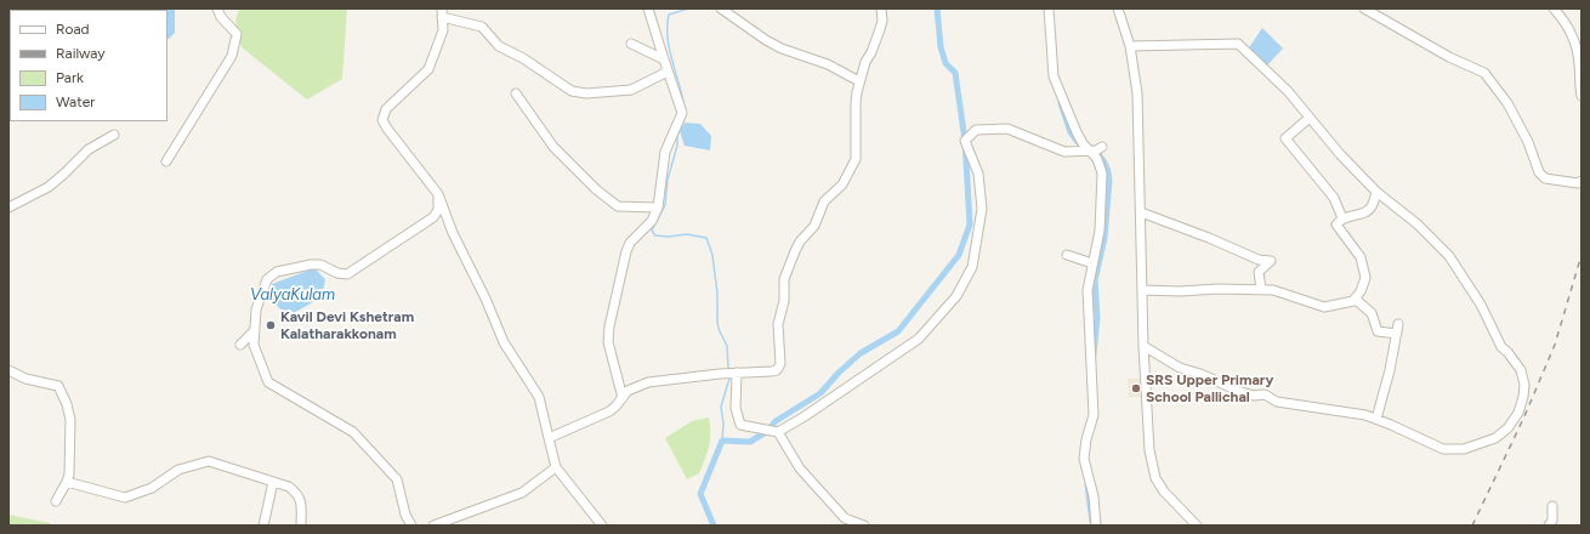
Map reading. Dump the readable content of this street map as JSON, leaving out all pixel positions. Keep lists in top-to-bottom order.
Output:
{
  "water": ["ValyaKulam"],
  "places": ["Kavil Devi Kshetram Kalatharakkonam", "SRS Upper Primary School Pallichal"],
  "legend": [
    "Road",
    "Railway",
    "Park",
    "Water"
  ]
}
